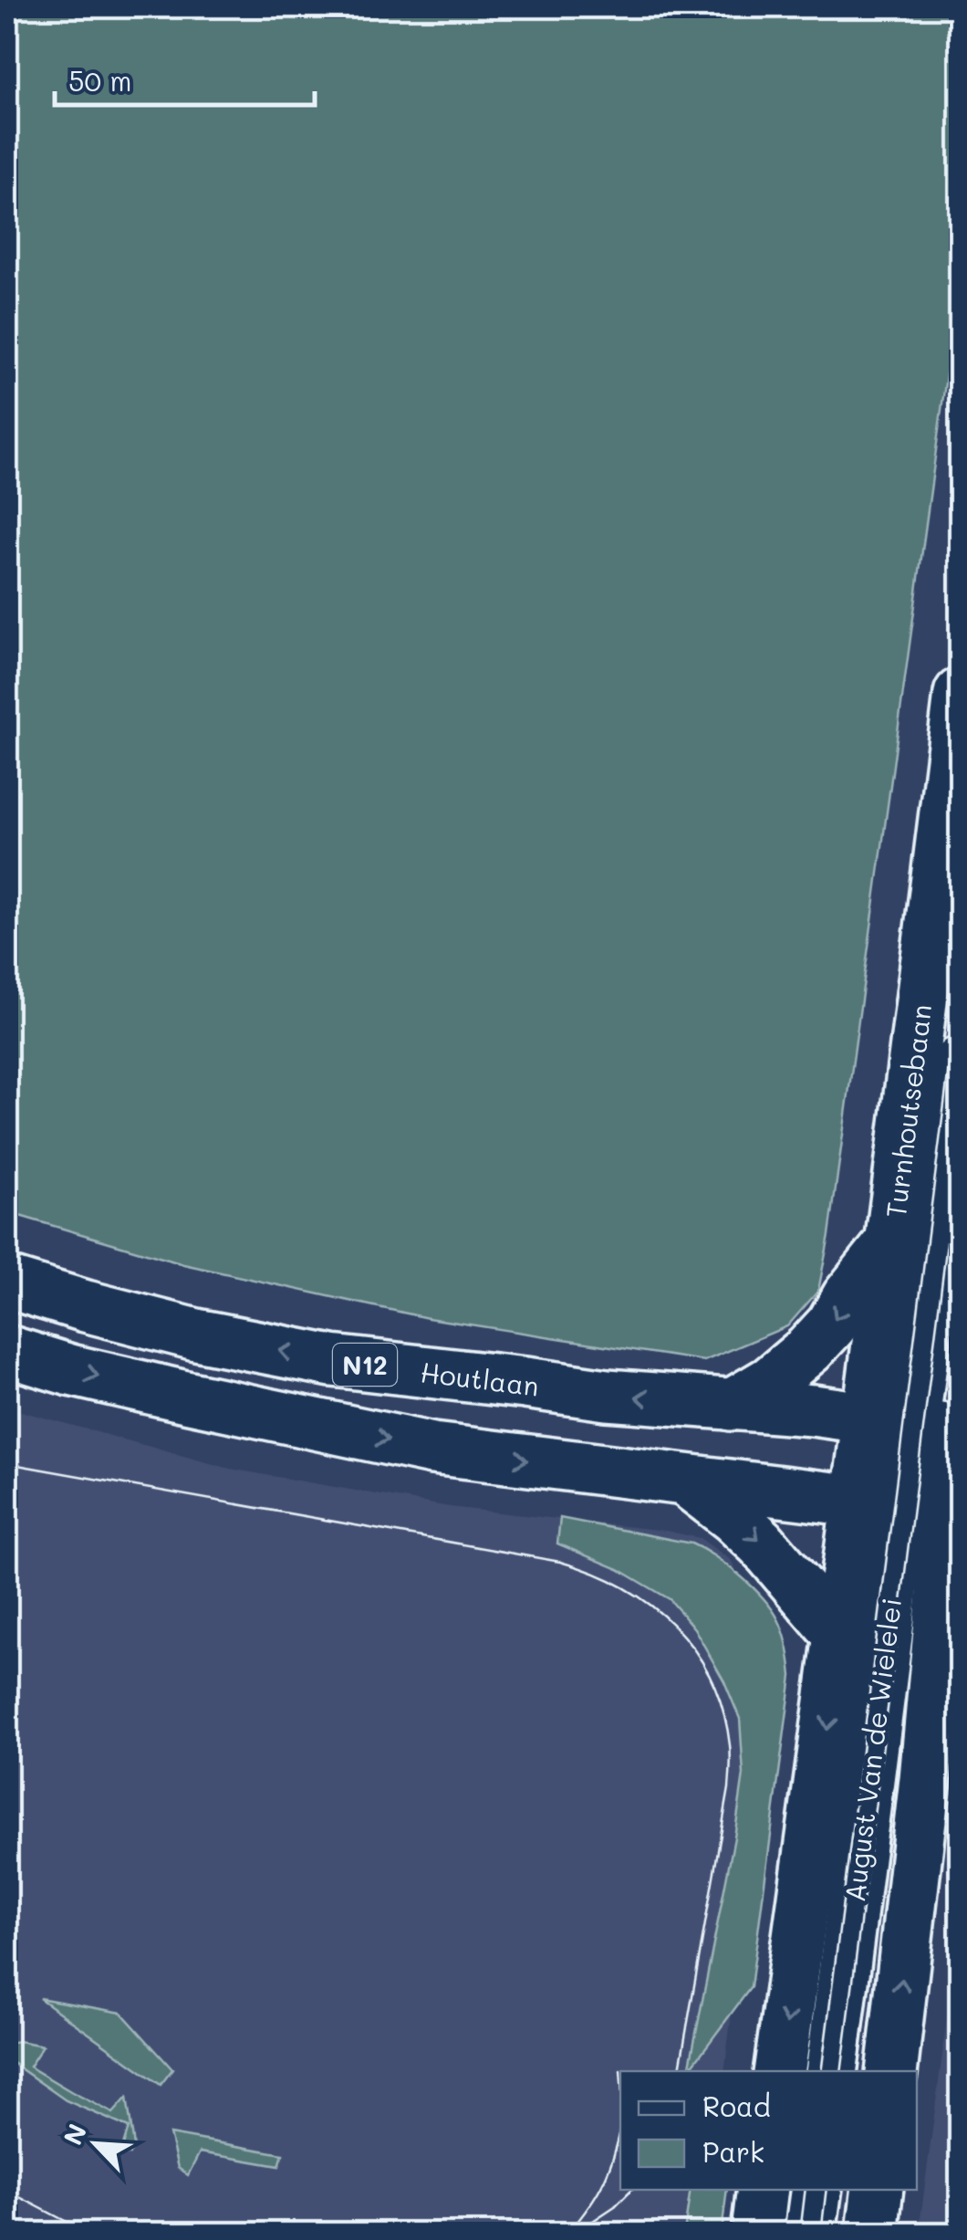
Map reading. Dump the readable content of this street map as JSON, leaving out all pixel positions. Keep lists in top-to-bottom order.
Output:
{
  "streets": {
    "main road": [
      "Turnhoutsebaan",
      "N12",
      "Houtlaan",
      "August Van de Wielelei"
    ]
  },
  "crossings": [
    ["Turnhoutsebaan", "Houtlaan"],
    ["Turnhoutsebaan", "August Van de Wielelei"],
    ["Houtlaan", "August Van de Wielelei"]
  ],
  "legend": ["Road", "Park"],
  "scale_bar": "50 m",
  "north": "top left"
}
